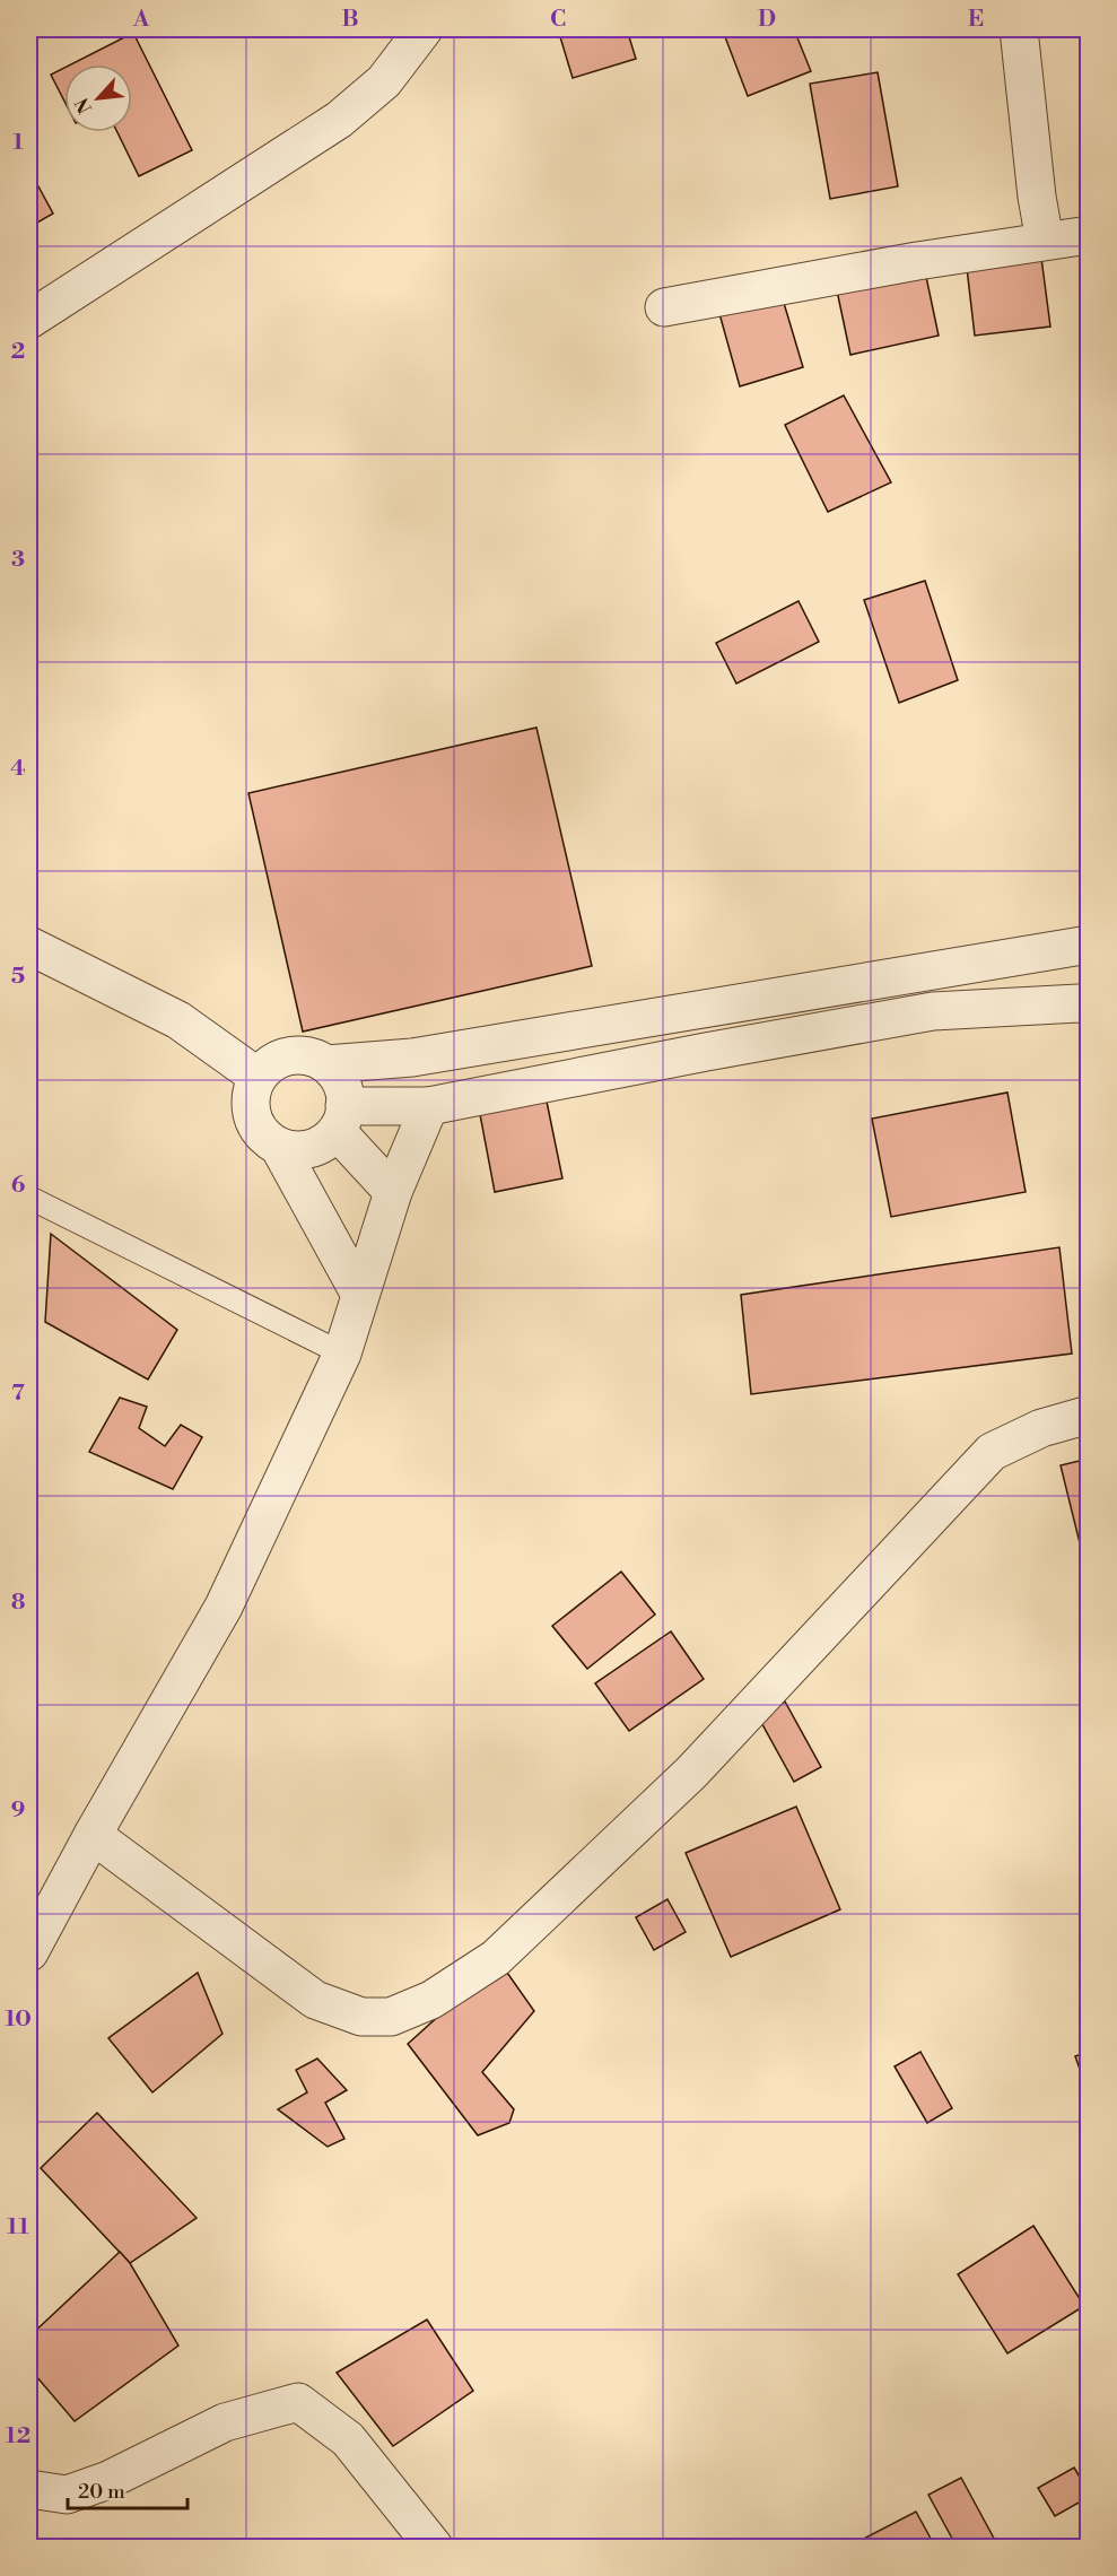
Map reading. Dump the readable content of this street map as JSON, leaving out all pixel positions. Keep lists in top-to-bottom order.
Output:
{
  "scale_bar": "20 m",
  "north": "bottom left",
  "grid": {
    "columns": [
      "A",
      "B",
      "C",
      "D",
      "E"
    ],
    "rows": [
      "1",
      "2",
      "3",
      "4",
      "5",
      "6",
      "7",
      "8",
      "9",
      "10",
      "11",
      "12"
    ]
  }
}
